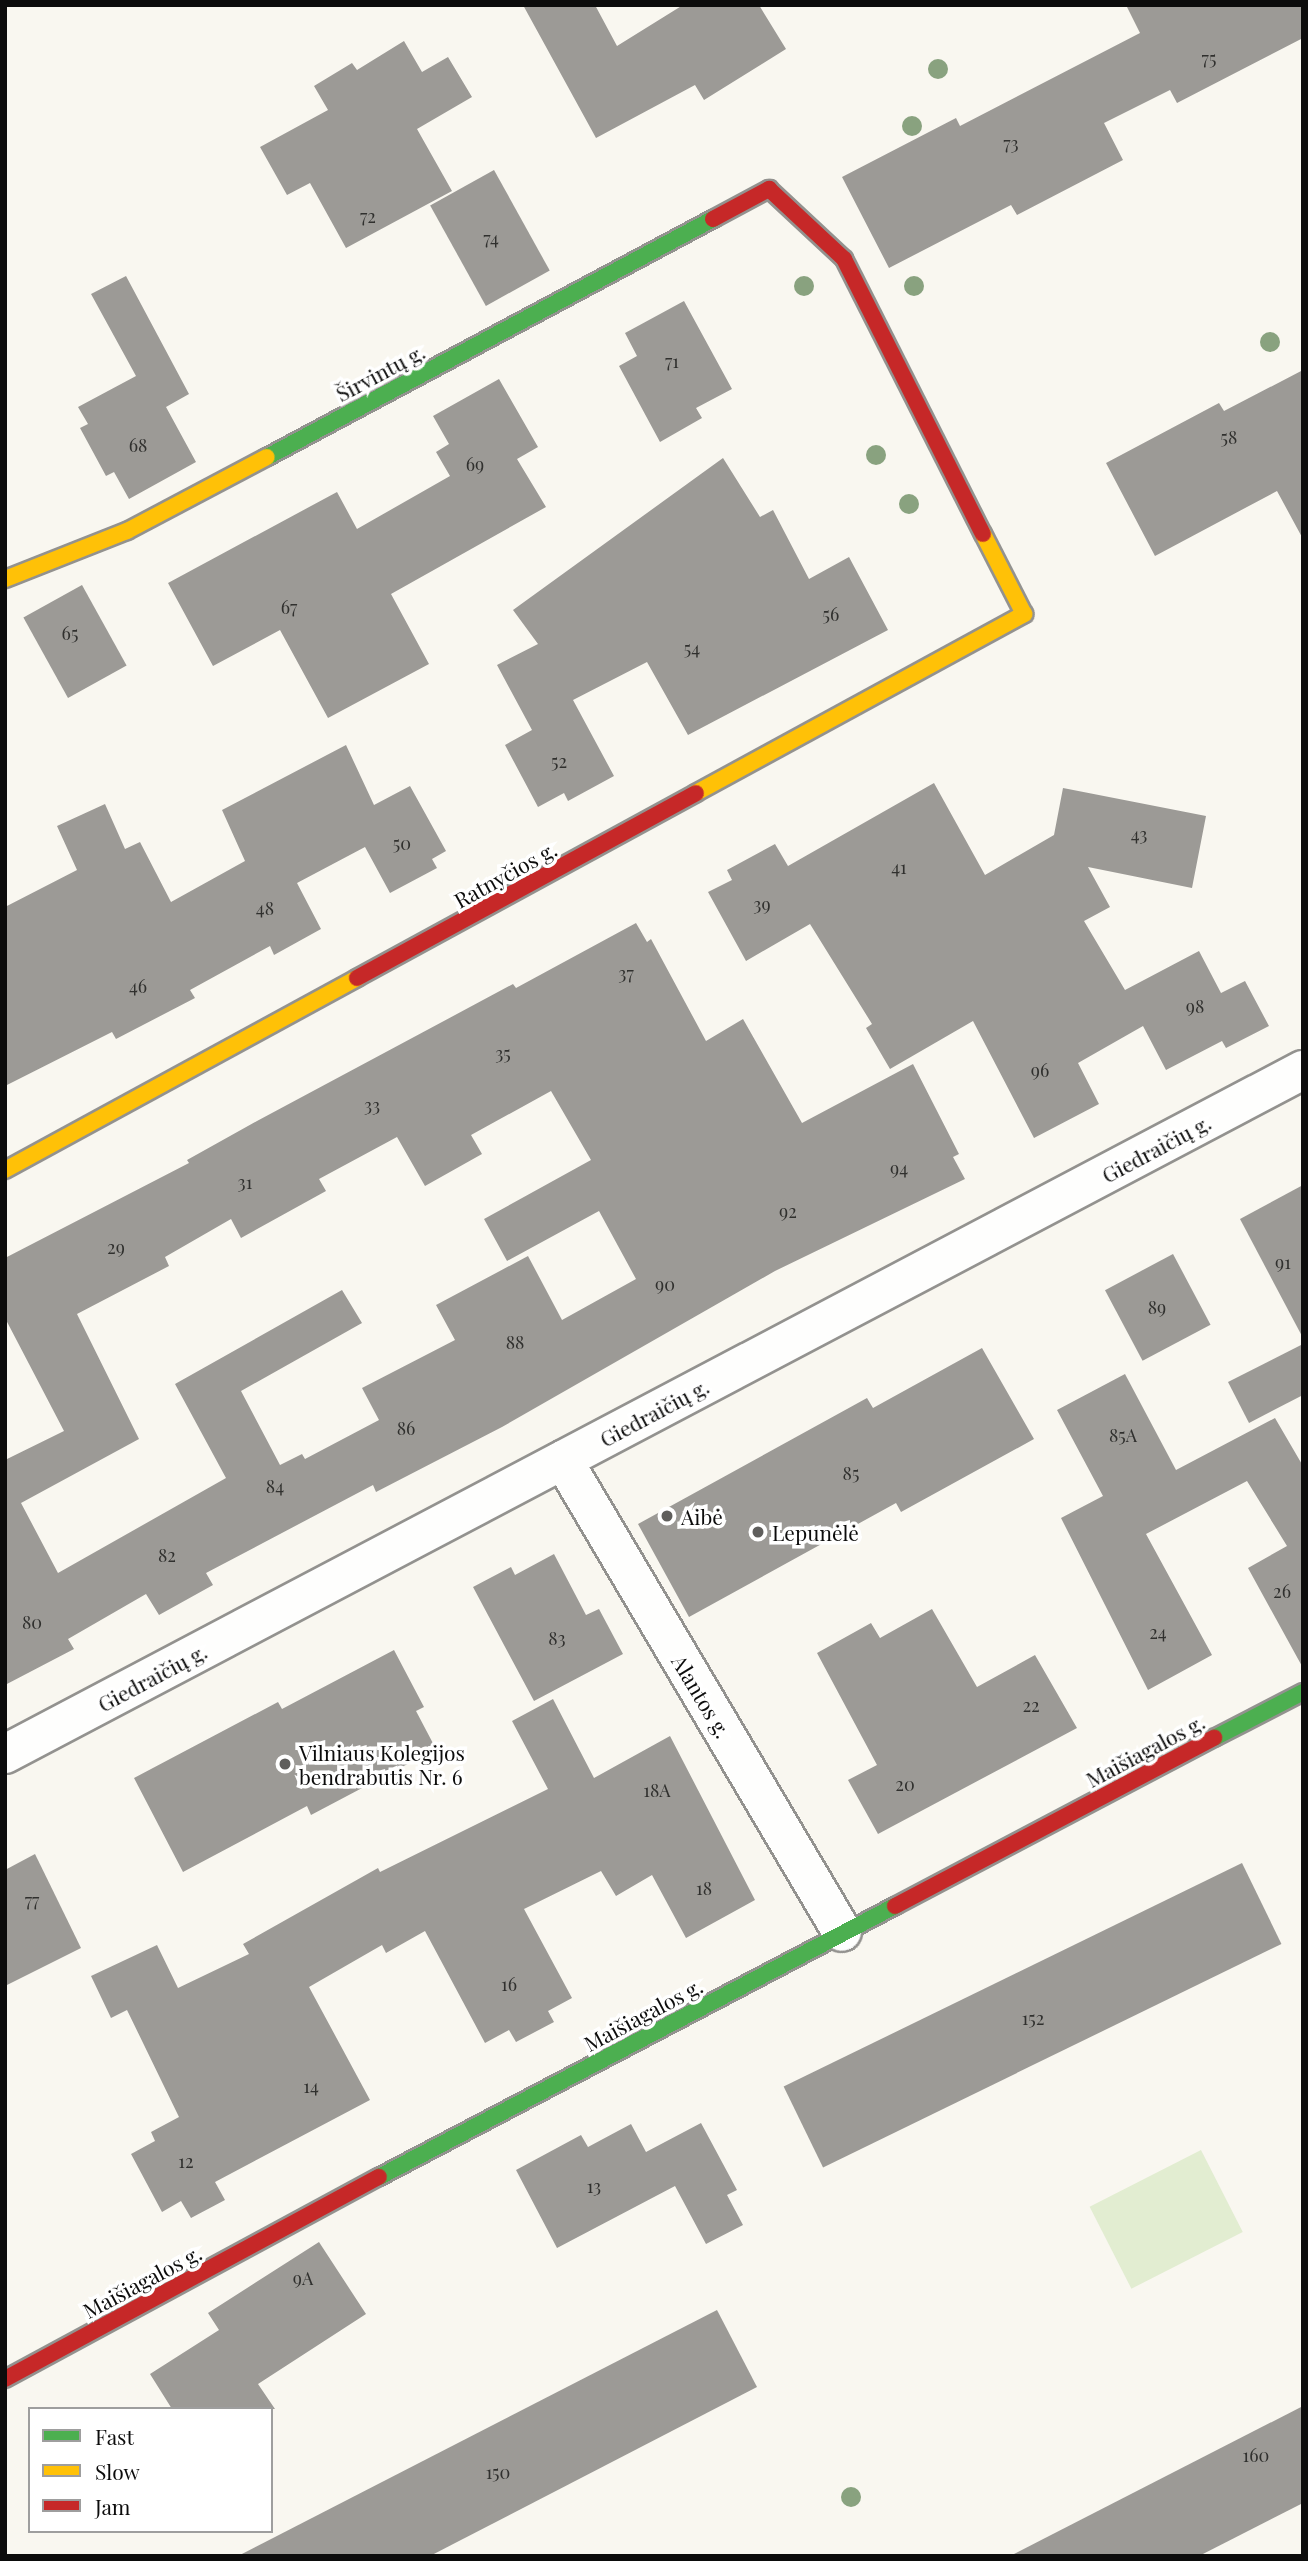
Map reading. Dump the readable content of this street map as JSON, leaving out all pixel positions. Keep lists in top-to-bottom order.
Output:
{
  "streets": {
    "street": [
      "Širvintų g.",
      "Ratnyčios g.",
      "Giedraičių g.",
      "Alantos g.",
      "Maišiagalos g."
    ]
  },
  "crossings": [
    ["Širvintų g.", "Ratnyčios g."],
    ["Giedraičių g.", "Alantos g."],
    ["Alantos g.", "Maišiagalos g."]
  ],
  "places": ["Aibė", "Lepunėlė", "Vilniaus Kolegijos bendrabutis Nr. 6"],
  "house_numbers": [
    "75",
    "73",
    "72",
    "74",
    "71",
    "58",
    "68",
    "69",
    "67",
    "56",
    "65",
    "54",
    "52",
    "43",
    "50",
    "41",
    "39",
    "48",
    "37",
    "46",
    "98",
    "35",
    "96",
    "33",
    "94",
    "31",
    "92",
    "29",
    "91",
    "90",
    "89",
    "88",
    "86",
    "85A",
    "85",
    "84",
    "82",
    "26",
    "80",
    "24",
    "83",
    "22",
    "20",
    "18A",
    "18",
    "77",
    "16",
    "152",
    "14",
    "12",
    "13",
    "9A",
    "160",
    "150"
  ],
  "legend": ["Fast", "Slow", "Jam"]
}
